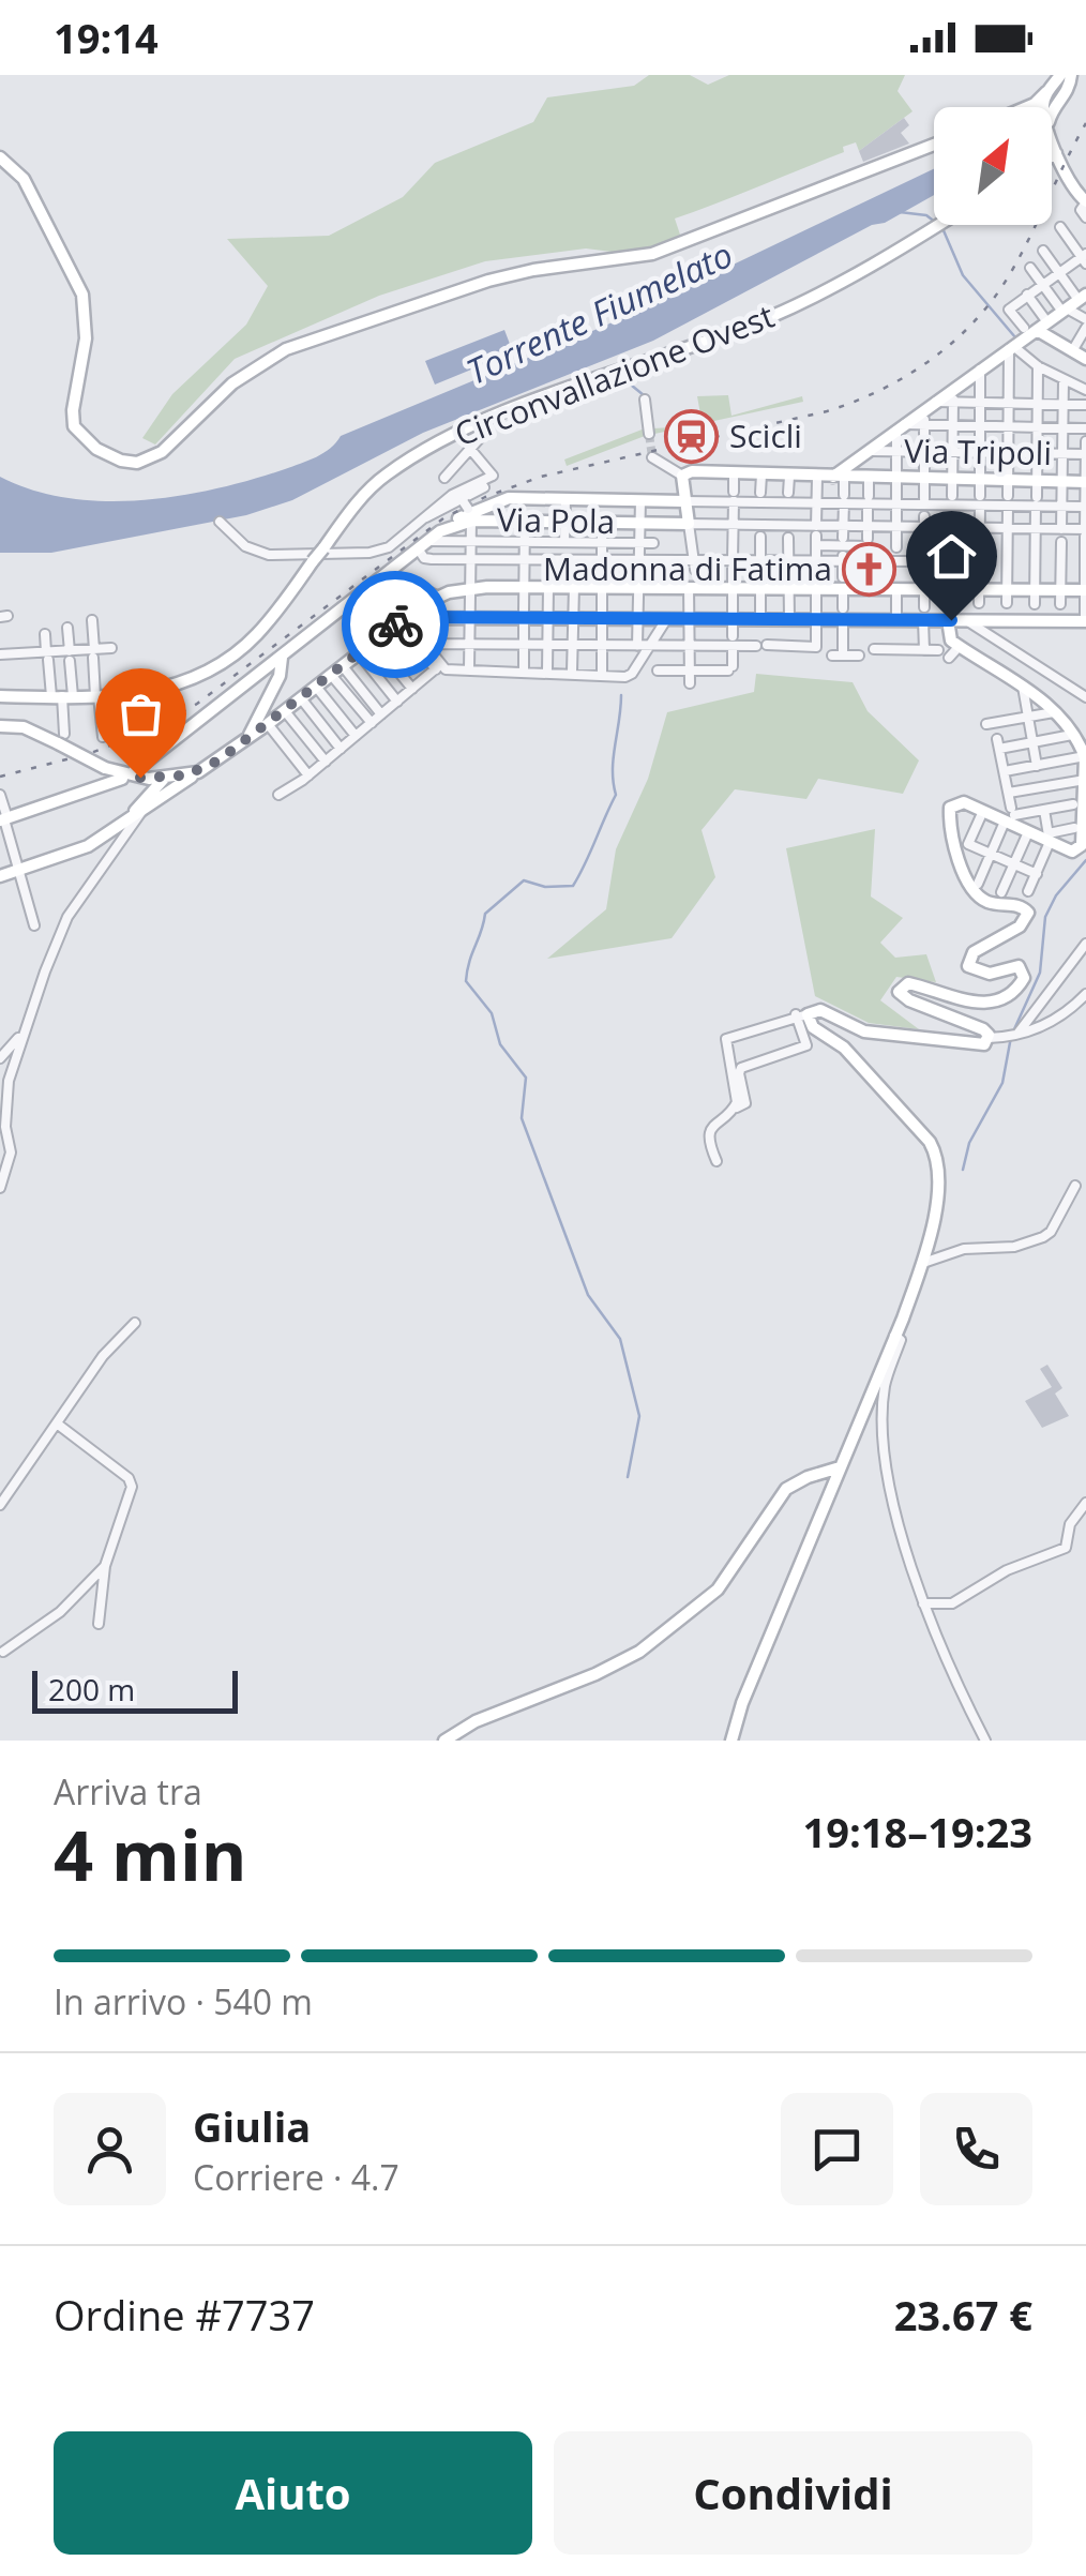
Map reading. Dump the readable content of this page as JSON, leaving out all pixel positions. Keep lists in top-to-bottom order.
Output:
{
  "streets": {
    "street": ["Circonvallazione Ovest", "Via Tripoli", "Via Pola"]
  },
  "water": ["Torrente Fiumelato"],
  "places": {
    "station": ["Scicli"],
    "church": ["Madonna di Fatima"]
  },
  "scale_bar": "200 m",
  "north": "top right",
  "page": {
    "status": "19:14",
    "scale": "200 m",
    "heading": ["4 min", "Arriva tra", "19:18–19:23"],
    "panel": [
      "Giulia",
      "Corriere · 4.7",
      "Ordine #7737",
      "23.67 €"
    ],
    "bar": "In arrivo · 540 m",
    "buttons": ["Aiuto", "Condividi"]
  }
}
